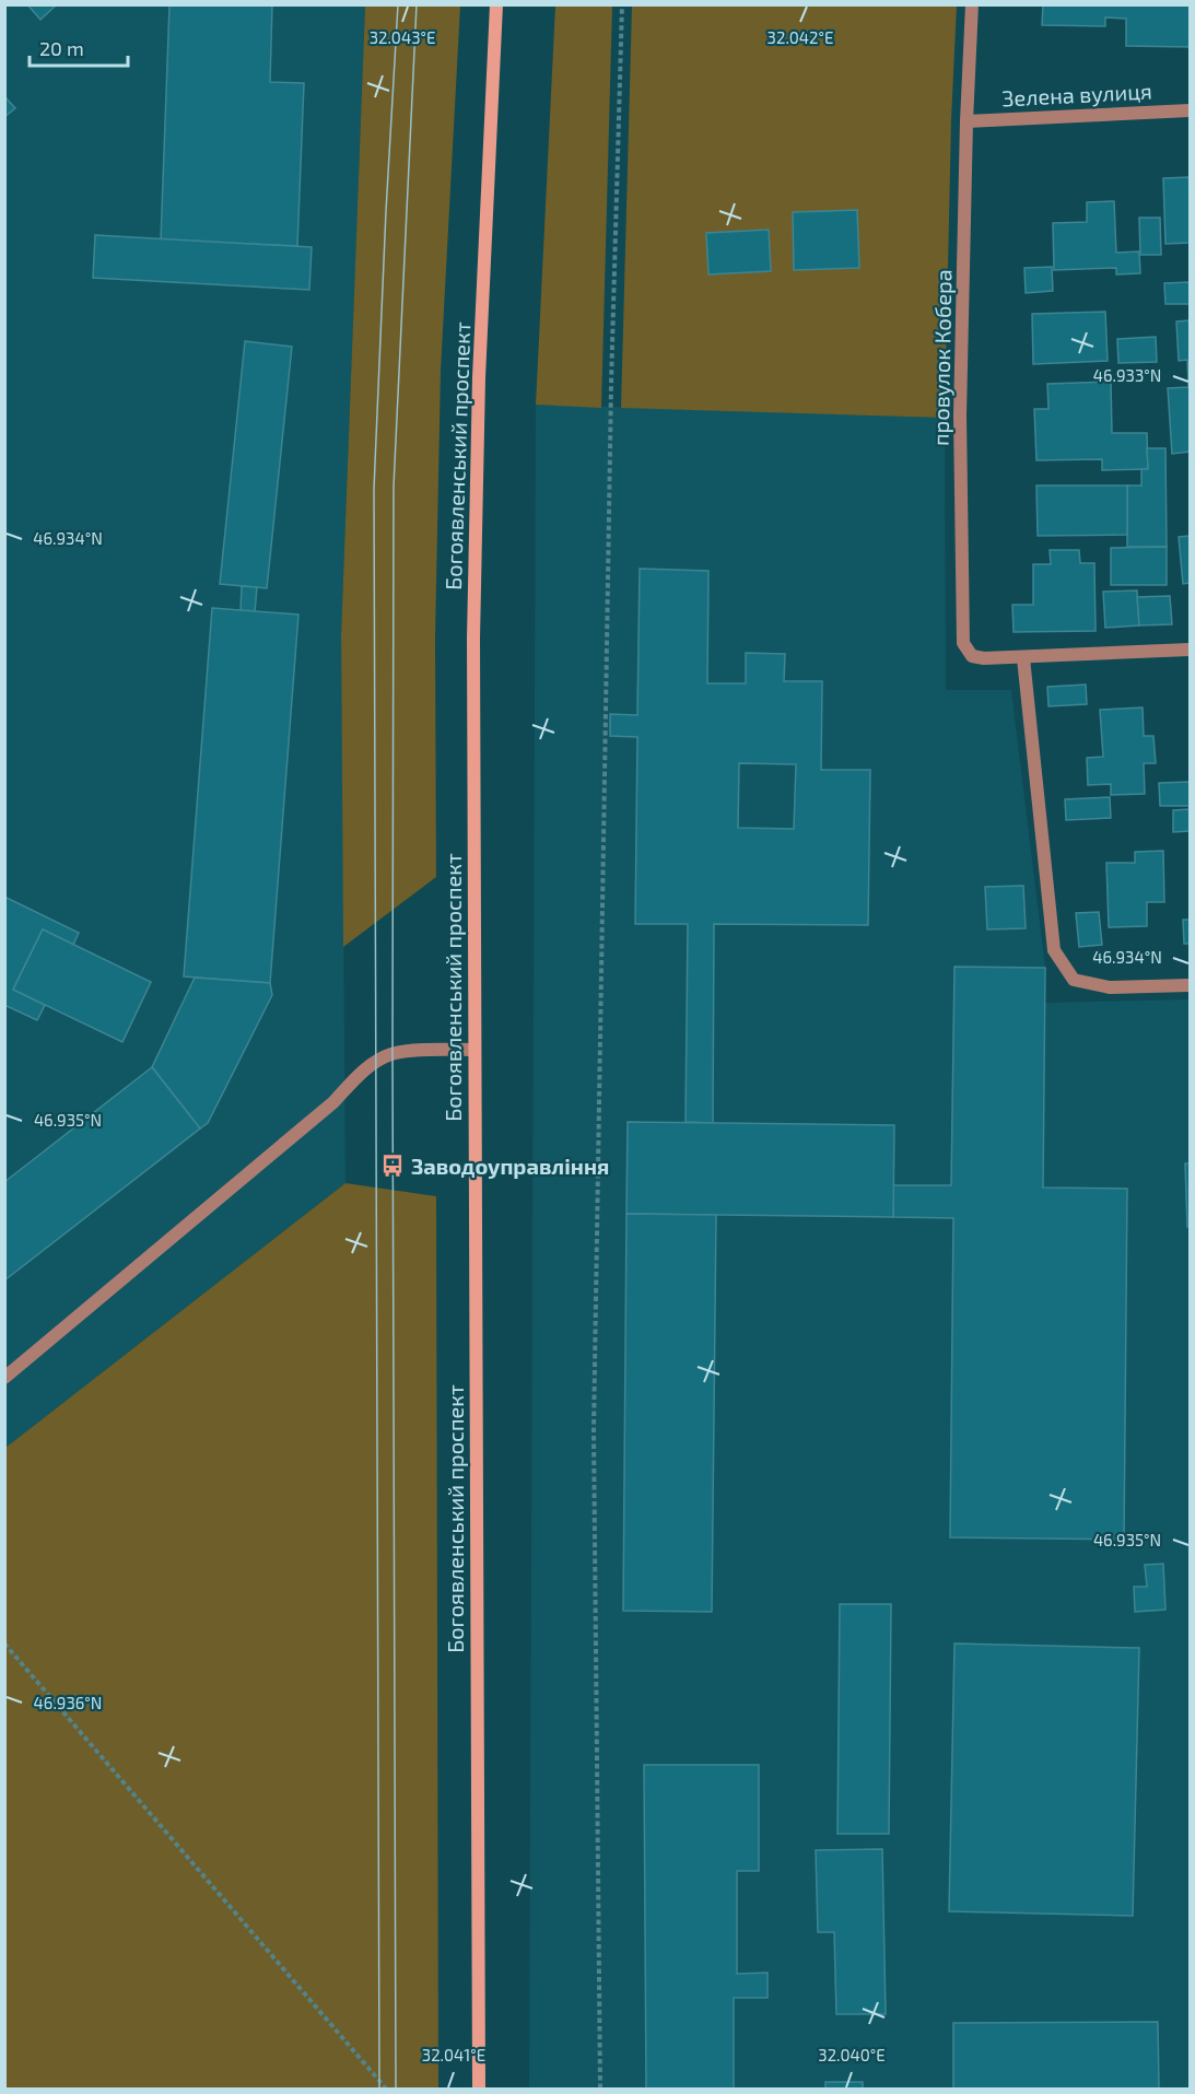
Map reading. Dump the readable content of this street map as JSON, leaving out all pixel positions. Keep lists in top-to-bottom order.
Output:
{
  "streets": {
    "main road": ["Богоявленський проспект"],
    "street": ["Зелена вулиця", "провулок Кобера"]
  },
  "crossings": [
    ["Зелена вулиця", "провулок Кобера"]
  ],
  "places": {
    "bus stop": ["Заводоуправління"]
  },
  "scale_bar": "20 m",
  "coordinates": [
    "32.043°E",
    "32.042°E",
    "46.933°N",
    "46.934°N",
    "46.935°N",
    "46.936°N",
    "32.041°E",
    "32.040°E"
  ]
}
